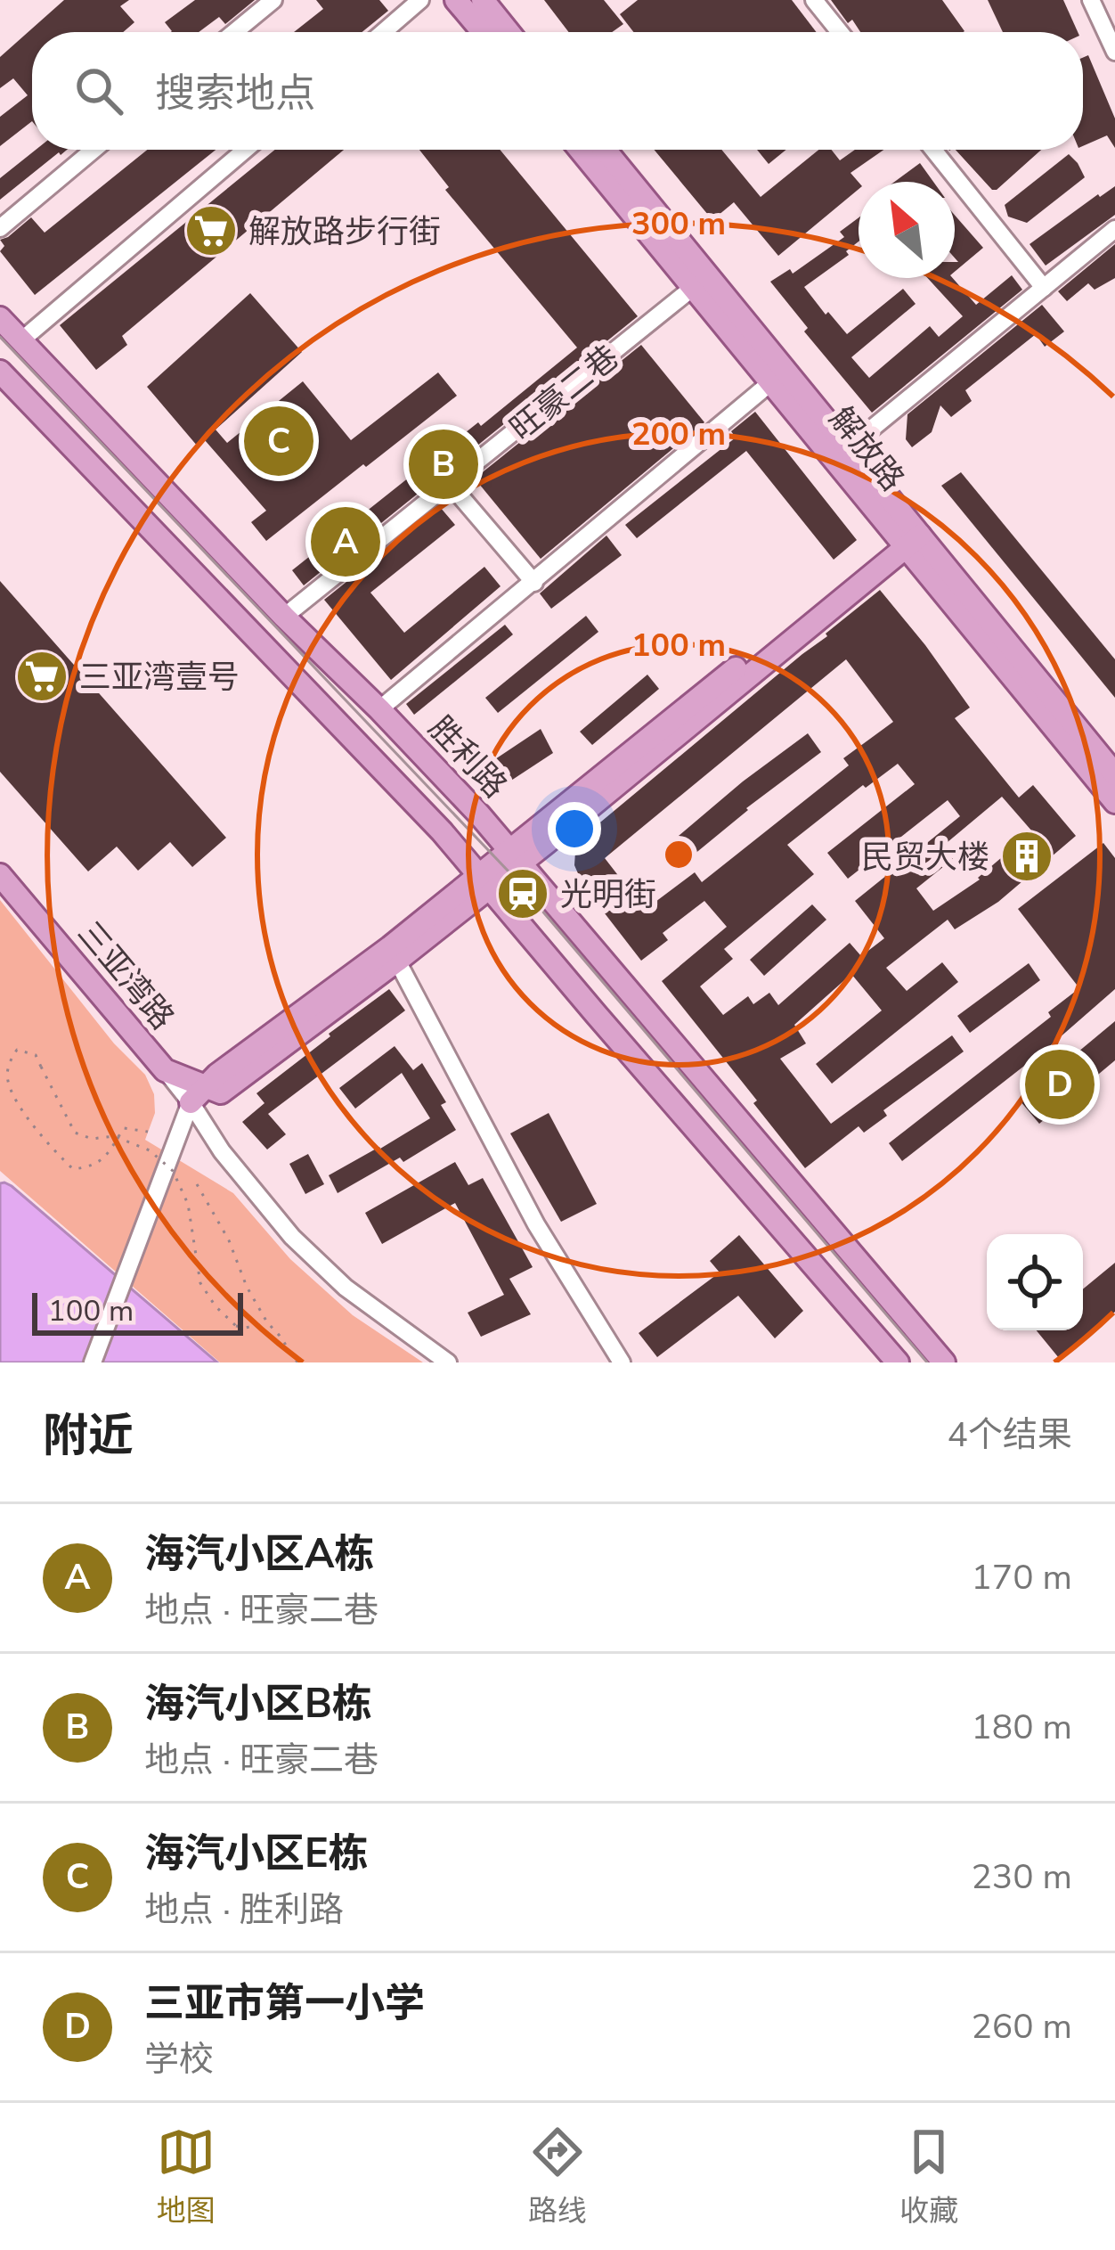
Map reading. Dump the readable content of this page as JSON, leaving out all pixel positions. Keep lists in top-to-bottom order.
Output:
{
  "streets": {
    "main road": ["解放路", "胜利路", "三亚湾路"],
    "street": ["旺豪二巷"]
  },
  "crossings": [
    ["旺豪二巷", "解放路"],
    ["旺豪二巷", "胜利路"]
  ],
  "places": {
    "supermarket": ["解放路步行街", "三亚湾壹号"],
    "building": ["民贸大楼"],
    "station": ["光明街"]
  },
  "scale_bar": "100 m",
  "north": "top left",
  "page": {
    "search": "搜索地点",
    "pins": [
      "C",
      "B",
      "A",
      "D"
    ],
    "scale": "100 m",
    "heading": ["附近", "4个结果"],
    "list": [
      {
        "mark": "A",
        "name": "海汽小区A栋",
        "note": "地点 · 旺豪二巷",
        "value": "170 m"
      },
      {
        "mark": "B",
        "name": "海汽小区B栋",
        "note": "地点 · 旺豪二巷",
        "value": "180 m"
      },
      {
        "mark": "C",
        "name": "海汽小区E栋",
        "note": "地点 · 胜利路",
        "value": "230 m"
      },
      {
        "mark": "D",
        "name": "三亚市第一小学",
        "note": "学校",
        "value": "260 m"
      }
    ],
    "nav": ["地图", "路线", "收藏"]
  },
  "rings": ["300 m", "200 m", "100 m"]
}
